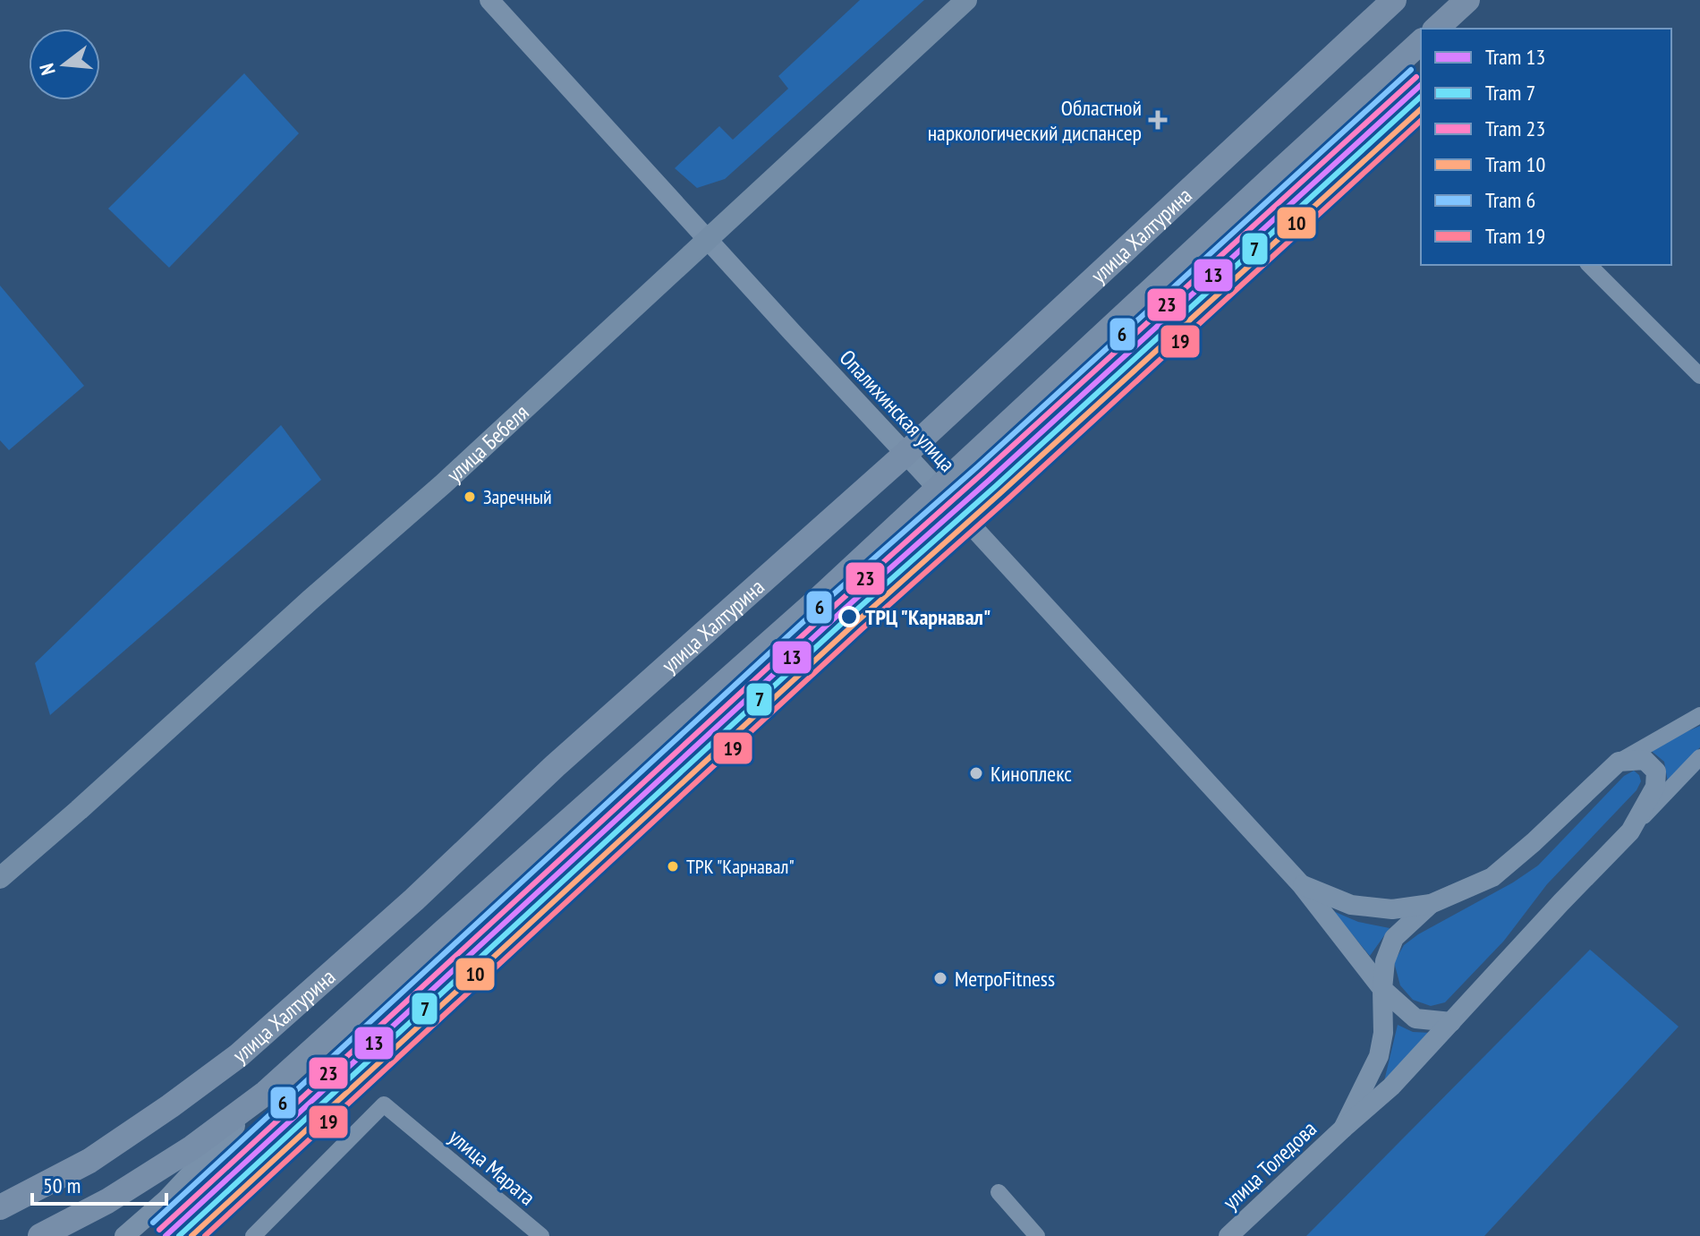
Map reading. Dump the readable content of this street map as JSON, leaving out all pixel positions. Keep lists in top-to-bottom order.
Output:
{
  "streets": {
    "main road": ["улица Халтурина", "улица Бебеля"],
    "street": ["Опалихинская улица", "улица Толедова", "улица Марата"]
  },
  "crossings": [
    ["улица Халтурина", "Опалихинская улица"],
    ["Опалихинская улица", "улица Бебеля"],
    ["Опалихинская улица", "улица Толедова"]
  ],
  "places": {
    "health": ["Областной наркологический диспансер"],
    "other": [
      "Заречный",
      "ТРЦ \"Карнавал\"",
      "Киноплекс",
      "ТРК \"Карнавал\"",
      "МетроFitness"
    ]
  },
  "lines": [
    "tram line 6",
    "tram line 23",
    "tram line 13",
    "tram line 7",
    "tram line 10",
    "tram line 19"
  ],
  "legend": [
    "Tram 13",
    "Tram 7",
    "Tram 23",
    "Tram 10",
    "Tram 6",
    "Tram 19"
  ],
  "scale_bar": "50 m",
  "north": "left"
}
